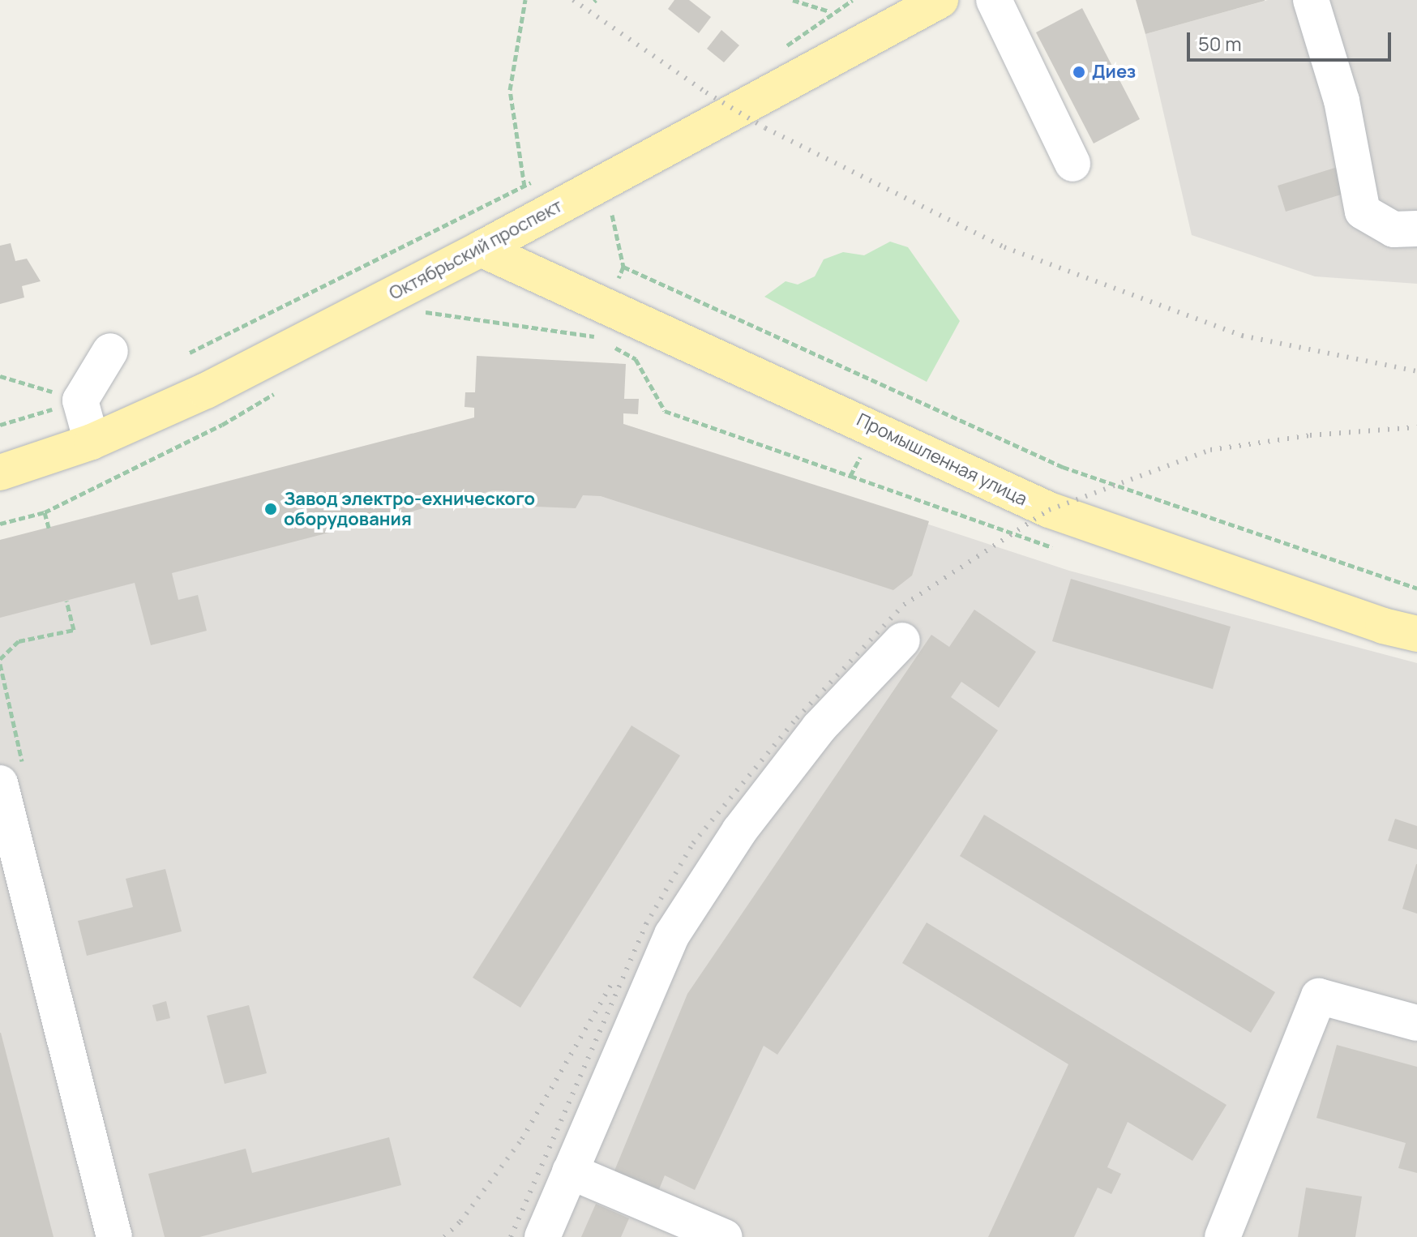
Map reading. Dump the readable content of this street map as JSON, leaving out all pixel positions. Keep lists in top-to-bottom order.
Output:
{
  "streets": {
    "main road": ["Октябрьский проспект", "Промышленная улица"]
  },
  "crossings": [
    ["Октябрьский проспект", "Промышленная улица"]
  ],
  "places": ["Диез", "Завод электро-ехнического оборудования"],
  "scale_bar": "50 m"
}
